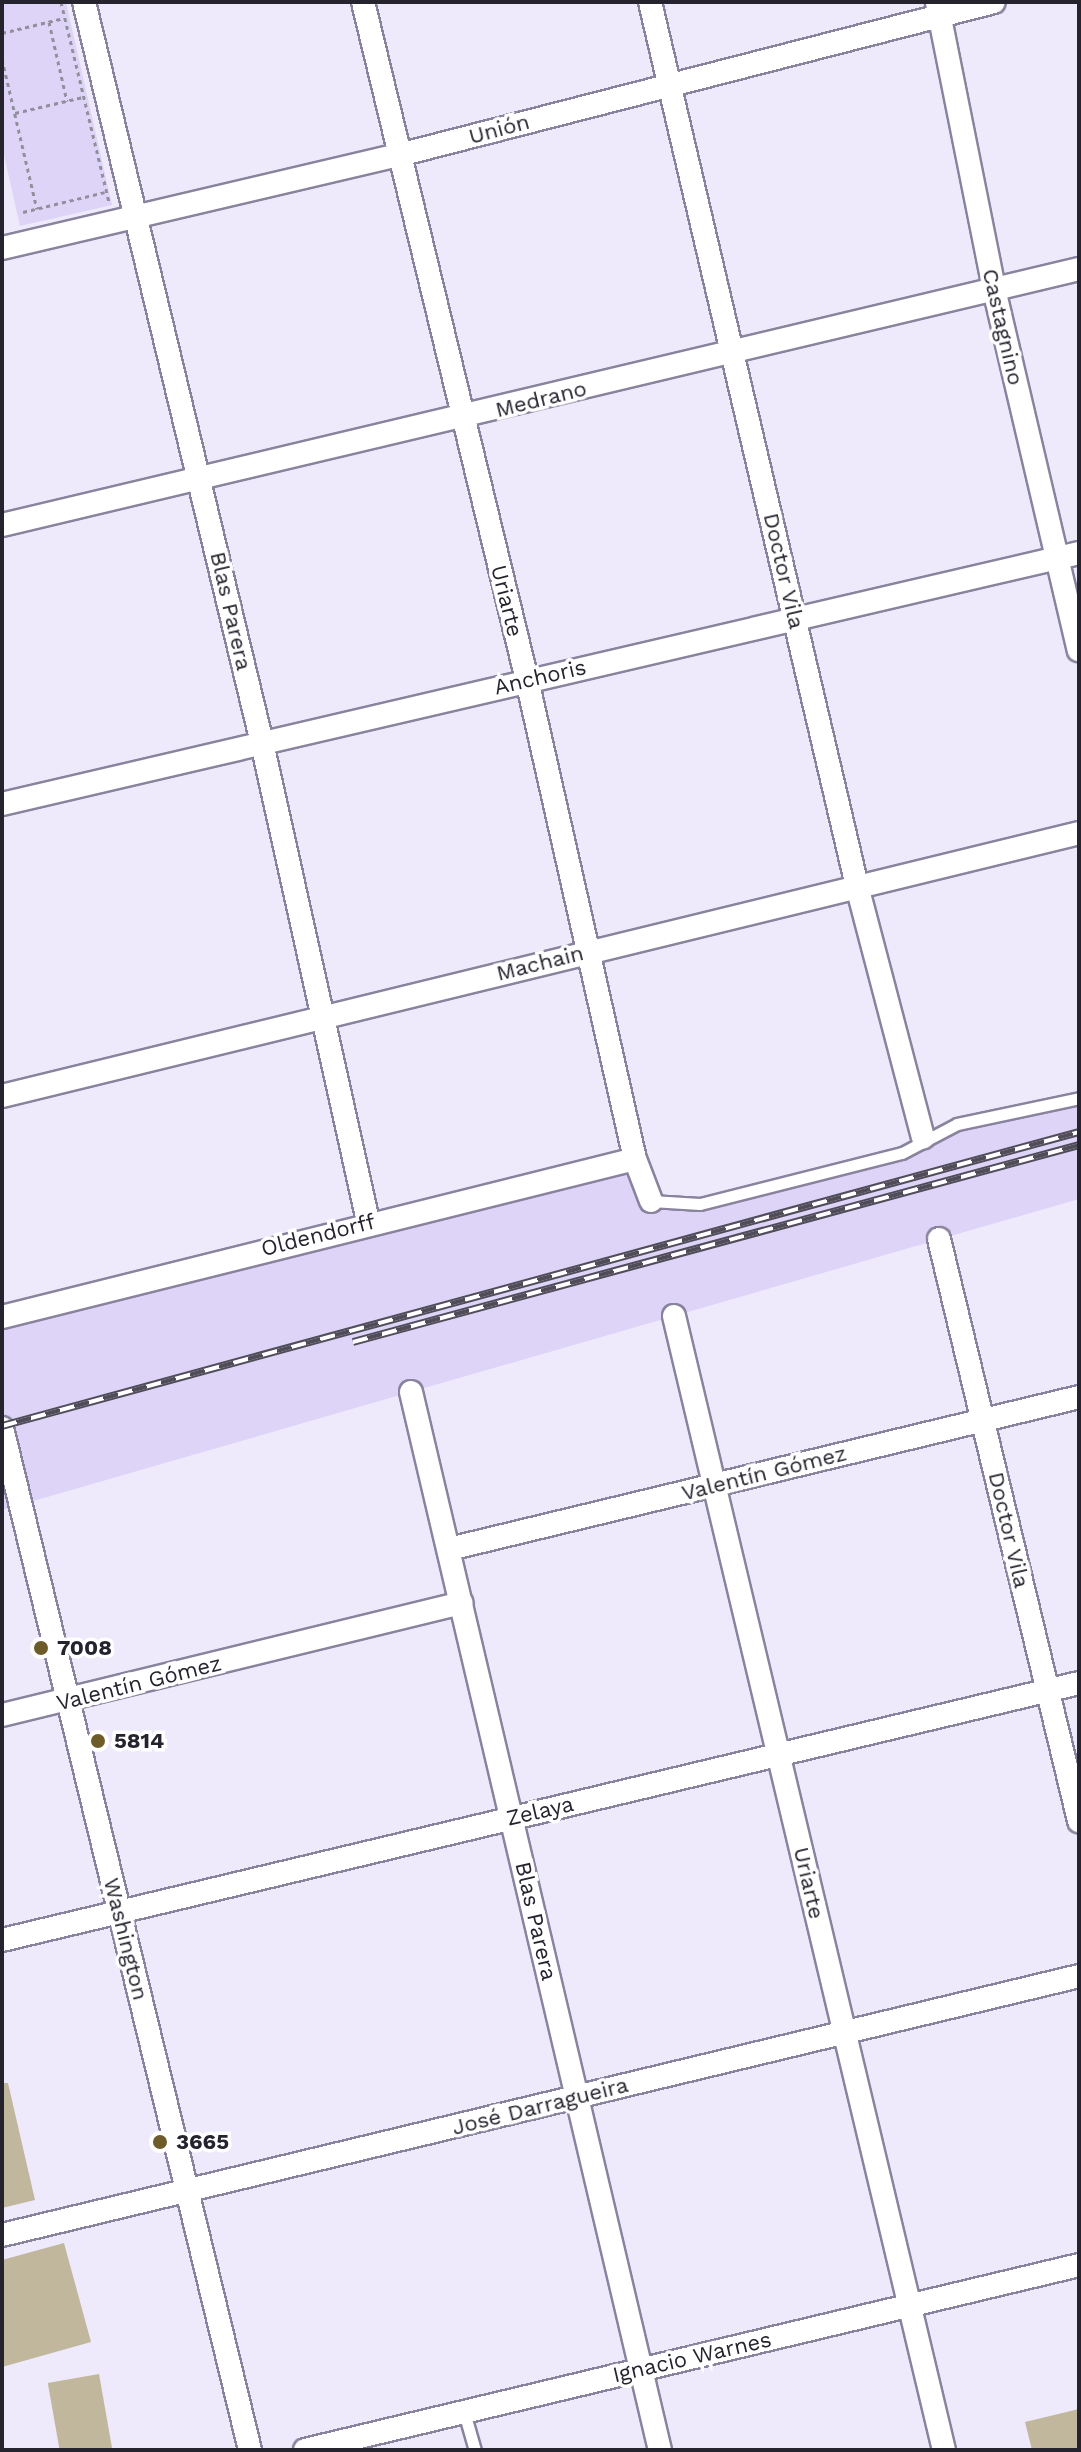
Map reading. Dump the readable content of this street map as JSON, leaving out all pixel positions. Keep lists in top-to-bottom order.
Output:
{
  "streets": {
    "street": [
      "Unión",
      "Castagnino",
      "Medrano",
      "Doctor Vila",
      "Uriarte",
      "Blas Parera",
      "Anchoris",
      "Machain",
      "Oldendorff",
      "Valentín Gómez",
      "Zelaya",
      "Washington",
      "José Darragueira",
      "Ignacio Warnes"
    ]
  },
  "crossings": [
    ["Unión", "Castagnino"],
    ["Unión", "Doctor Vila"],
    ["Unión", "Uriarte"],
    ["Unión", "Blas Parera"],
    ["Castagnino", "Medrano"],
    ["Castagnino", "Anchoris"],
    ["Medrano", "Doctor Vila"],
    ["Medrano", "Uriarte"],
    ["Medrano", "Blas Parera"],
    ["Doctor Vila", "Anchoris"],
    ["Doctor Vila", "Machain"],
    ["Doctor Vila", "Valentín Gómez"],
    ["Doctor Vila", "Zelaya"],
    ["Uriarte", "Anchoris"],
    ["Uriarte", "Machain"],
    ["Uriarte", "Oldendorff"],
    ["Uriarte", "Valentín Gómez"],
    ["Uriarte", "Zelaya"],
    ["Uriarte", "José Darragueira"],
    ["Uriarte", "Ignacio Warnes"],
    ["Blas Parera", "Anchoris"],
    ["Blas Parera", "Machain"],
    ["Blas Parera", "Oldendorff"],
    ["Blas Parera", "Valentín Gómez"],
    ["Blas Parera", "Zelaya"],
    ["Blas Parera", "José Darragueira"],
    ["Blas Parera", "Ignacio Warnes"],
    ["Valentín Gómez", "Washington"],
    ["Zelaya", "Washington"],
    ["Washington", "José Darragueira"]
  ],
  "places": ["7008", "5814", "3665"]
}
